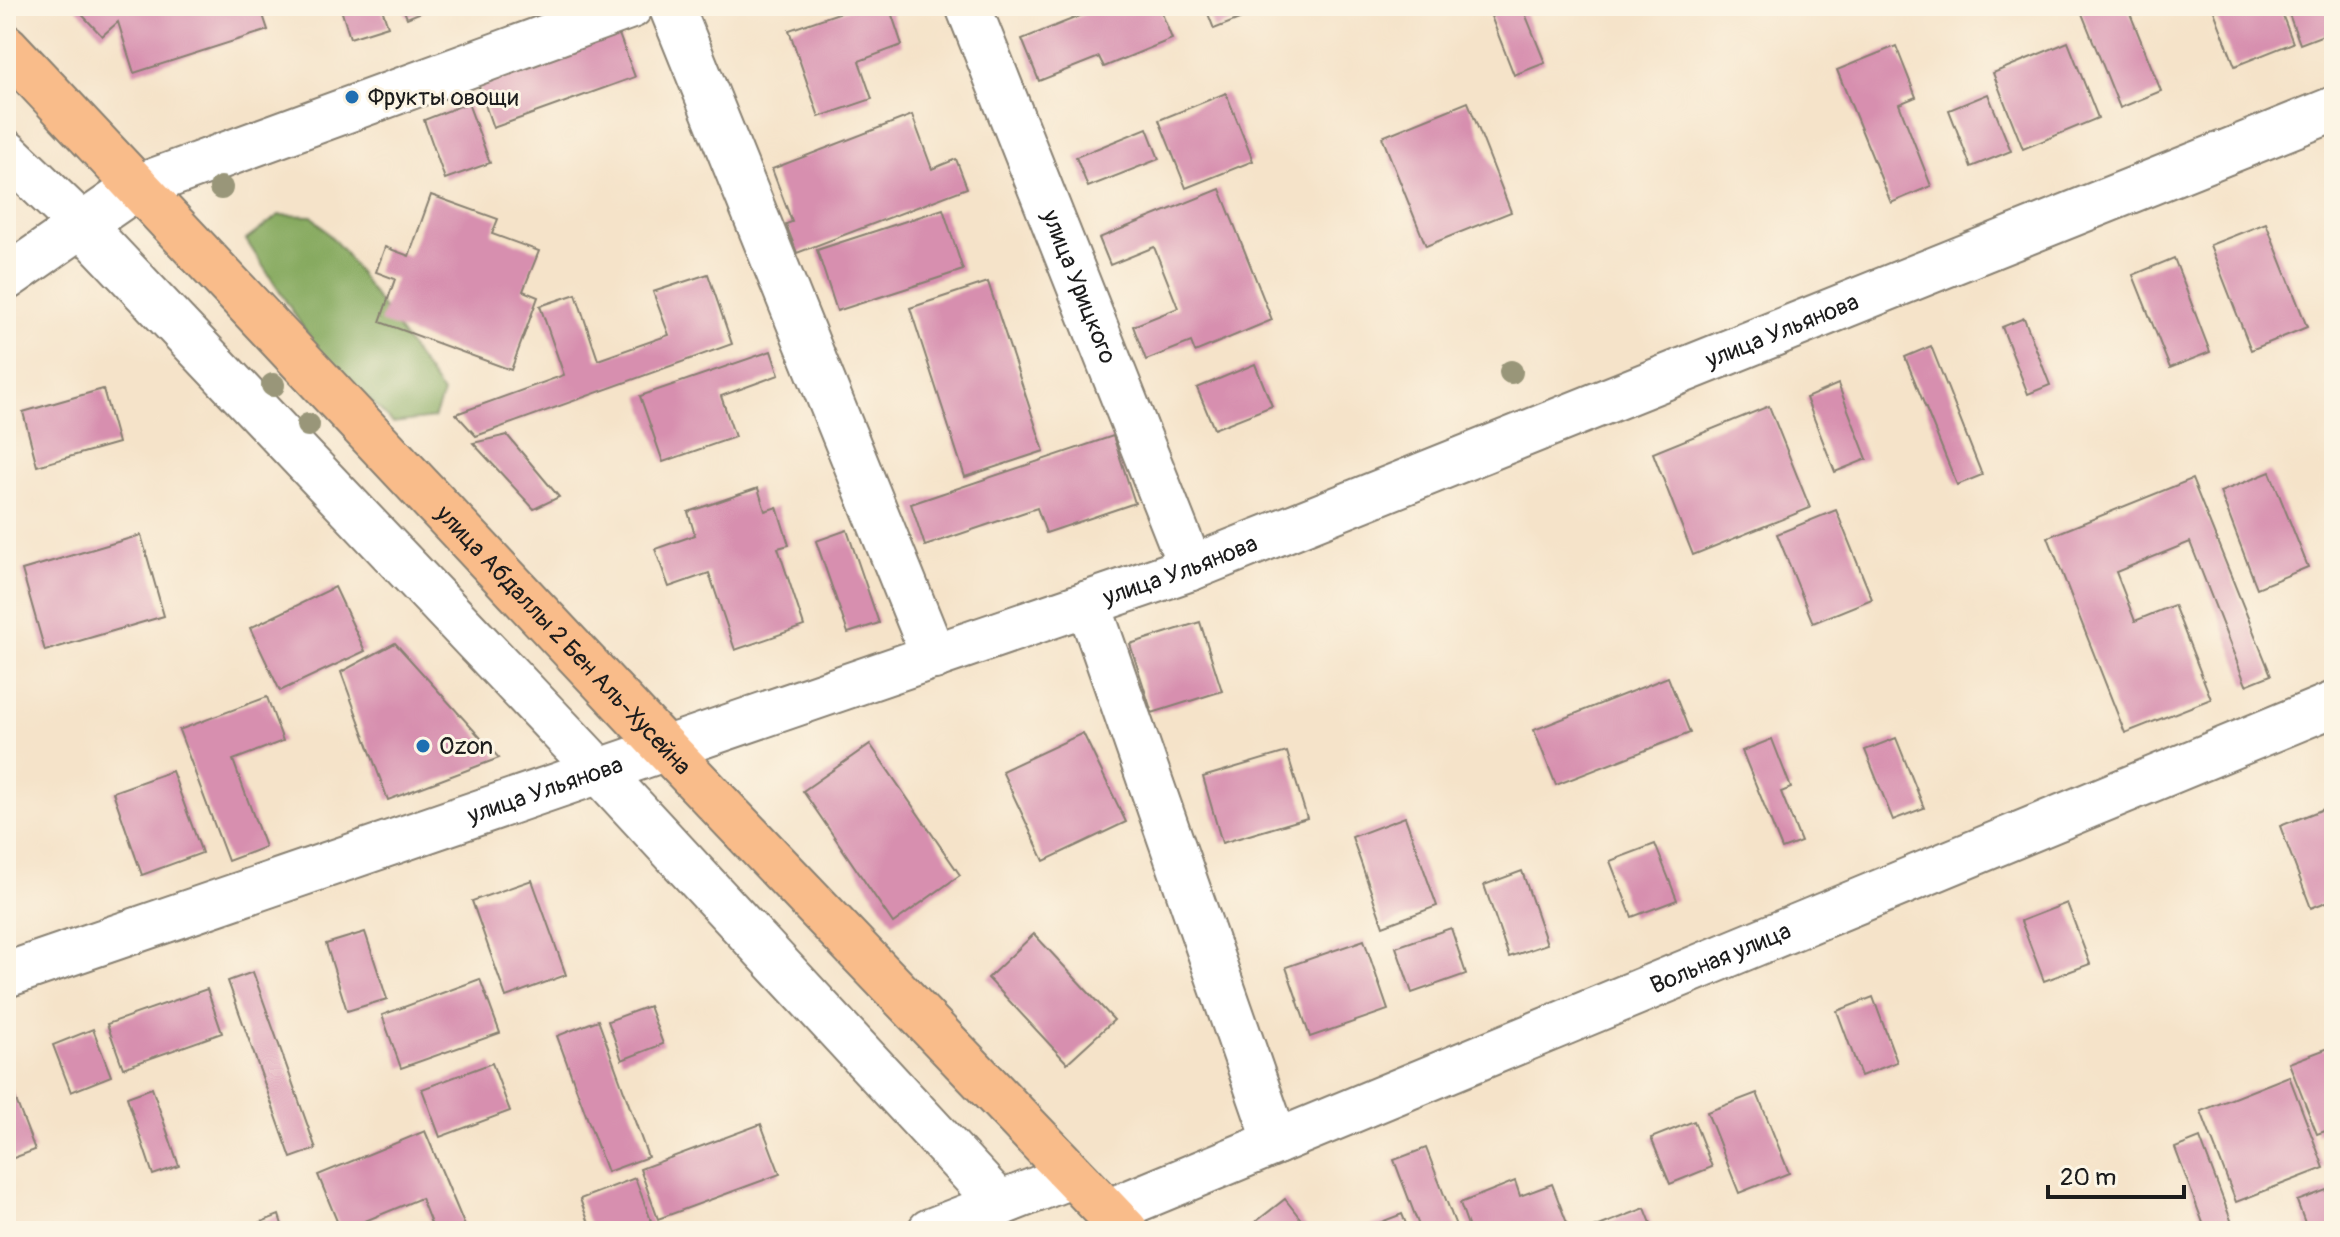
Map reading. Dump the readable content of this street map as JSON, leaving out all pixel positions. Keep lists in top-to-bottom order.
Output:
{
  "streets": {
    "main road": ["улица Абдаллы 2 Бен Аль-Хусейна"],
    "street": ["улица Урицкого", "улица Ульянова", "Вольная улица"]
  },
  "crossings": [
    ["улица Урицкого", "улица Ульянова"],
    ["улица Ульянова", "улица Абдаллы 2 Бен Аль-Хусейна"],
    ["улица Абдаллы 2 Бен Аль-Хусейна", "Вольная улица"]
  ],
  "places": ["Фрукты овощи", "Ozon"],
  "scale_bar": "20 m"
}
